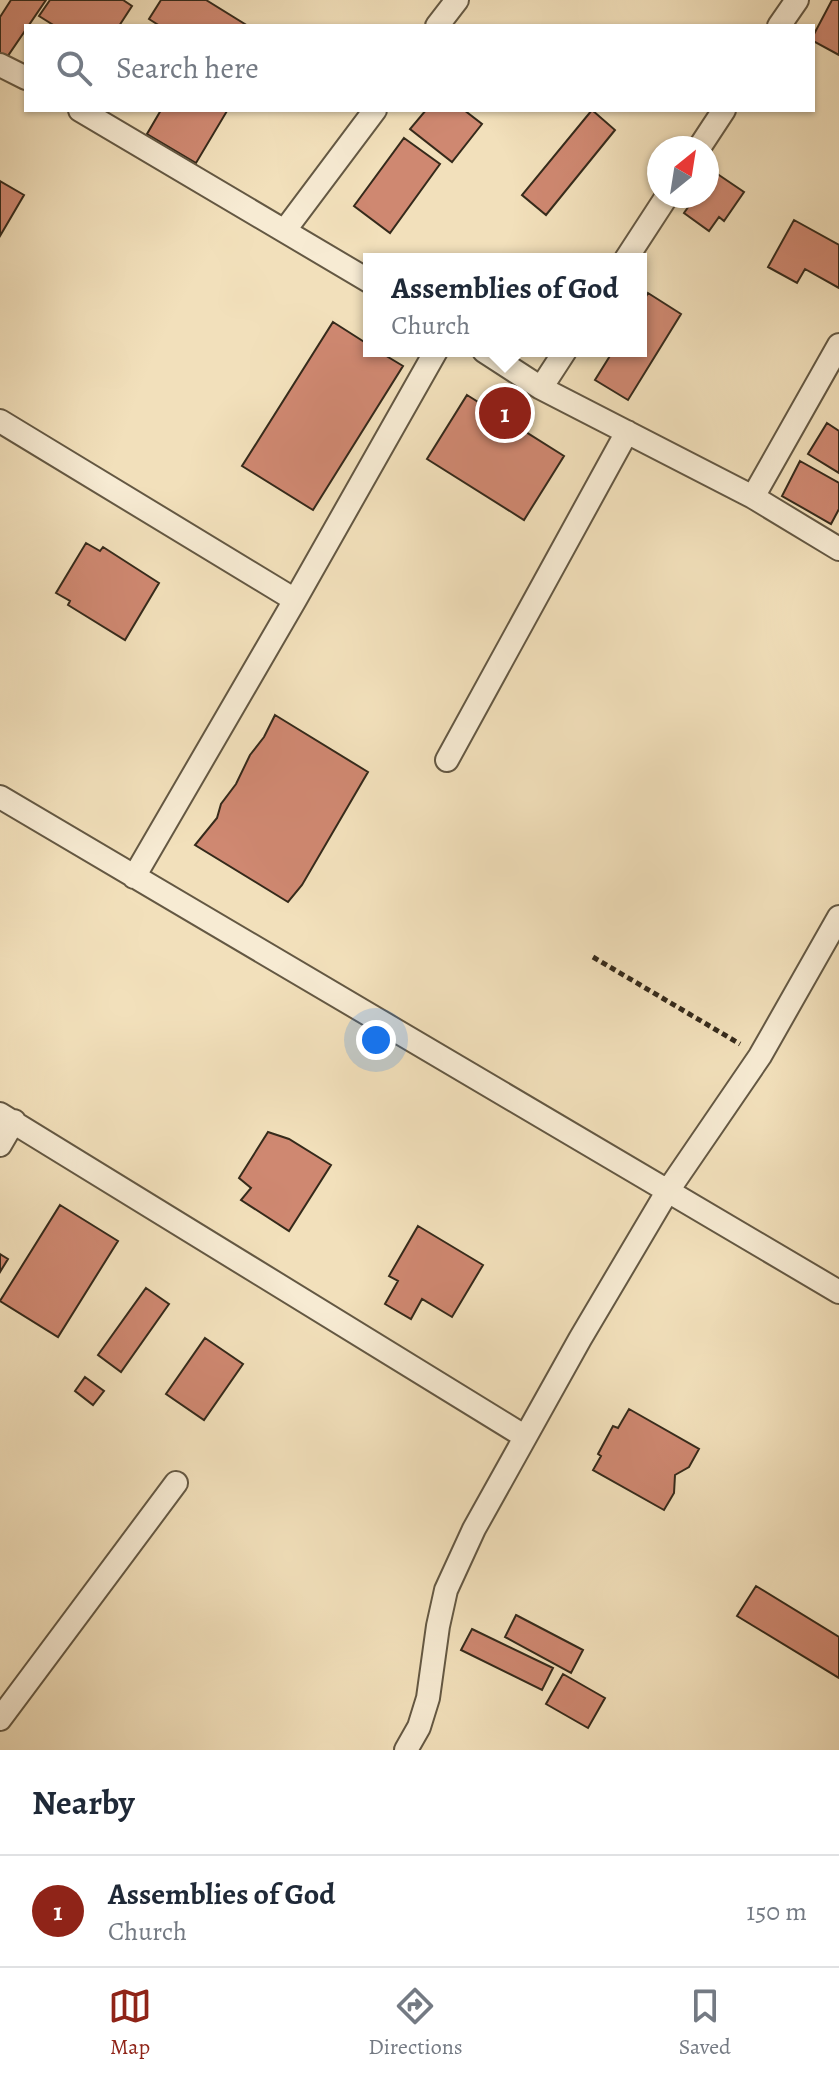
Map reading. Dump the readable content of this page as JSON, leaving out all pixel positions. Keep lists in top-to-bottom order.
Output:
{
  "north": "top right",
  "page": {
    "search": "Search here",
    "popup": ["Assemblies of God", "Church"],
    "pins": "1",
    "heading": "Nearby",
    "list": [
      {
        "mark": "1",
        "name": "Assemblies of God",
        "note": "Church",
        "value": "150 m"
      }
    ],
    "nav": ["Map", "Directions", "Saved"]
  }
}
